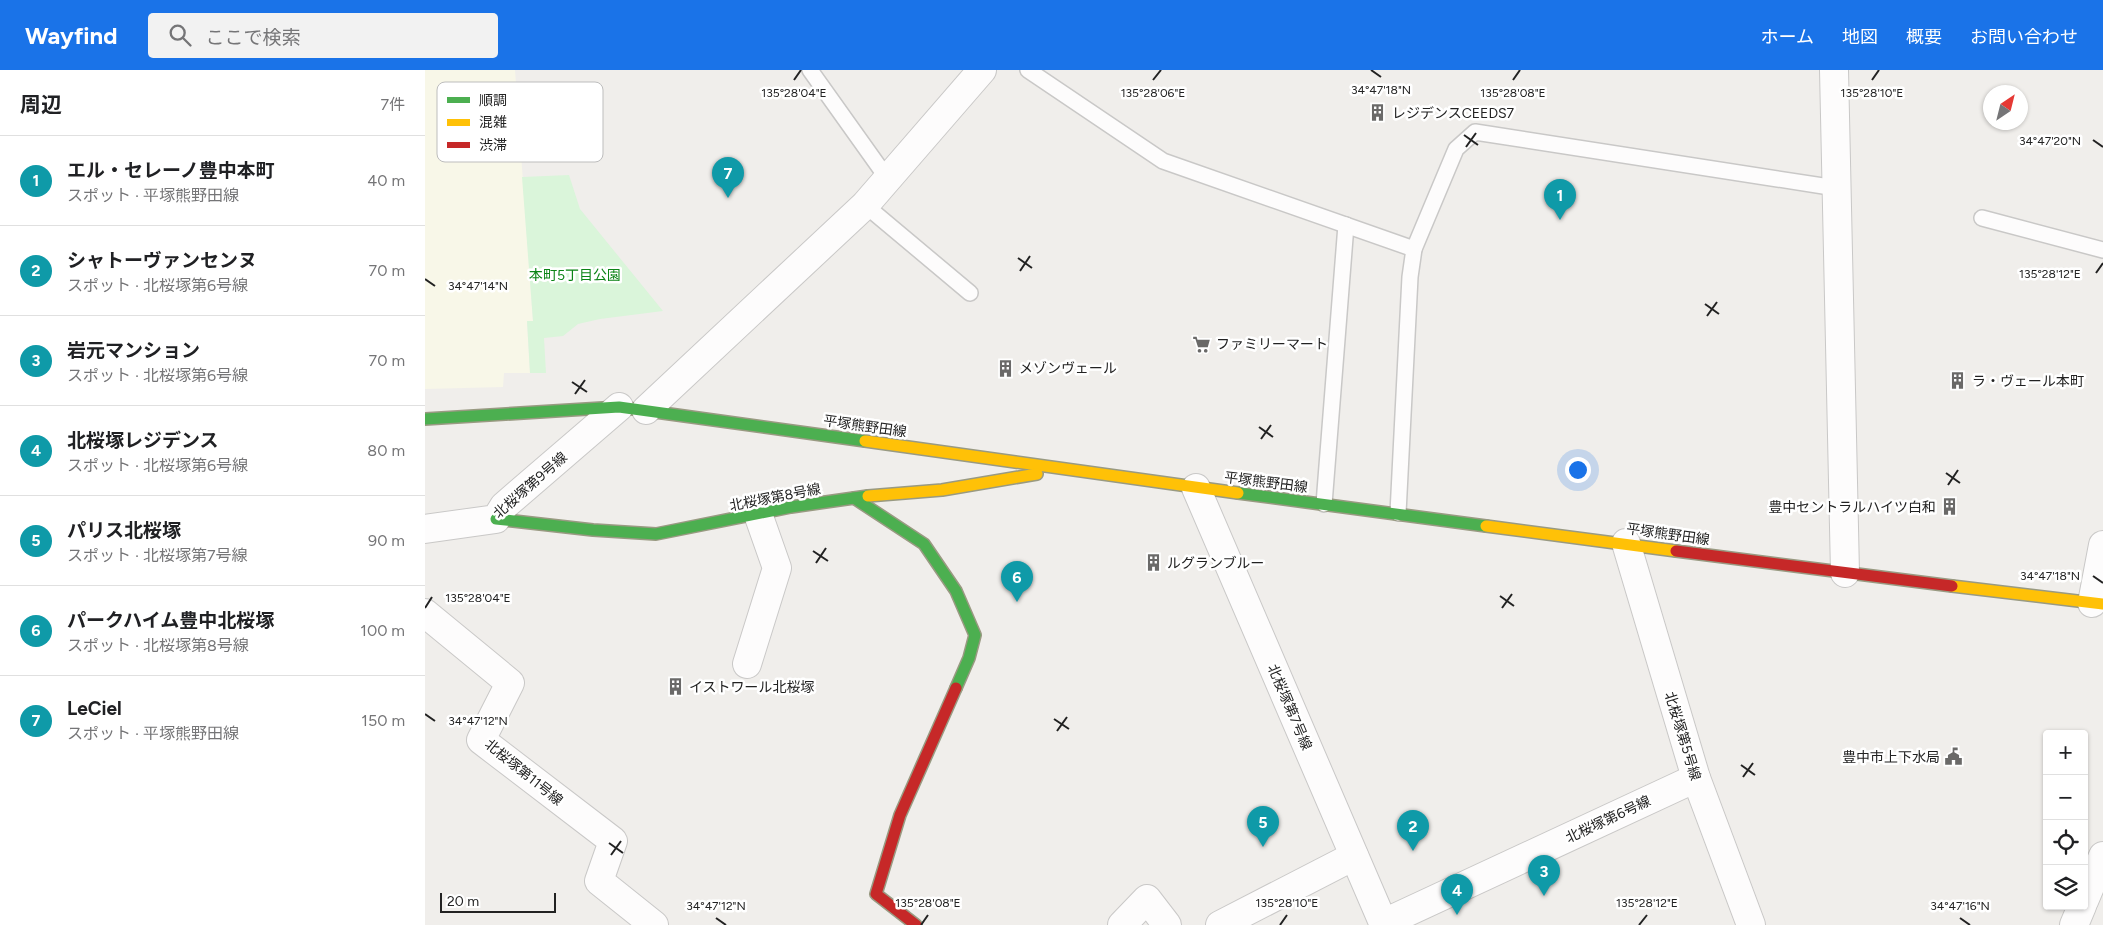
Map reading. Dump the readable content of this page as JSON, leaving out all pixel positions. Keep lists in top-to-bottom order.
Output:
{
  "streets": {
    "street": [
      "平塚熊野田線",
      "北桜塚第9号線",
      "北桜塚第8号線",
      "北桜塚第7号線",
      "北桜塚第5号線",
      "北桜塚第11号線",
      "北桜塚第6号線"
    ]
  },
  "crossings": [
    ["平塚熊野田線", "北桜塚第9号線"],
    ["平塚熊野田線", "北桜塚第8号線"],
    ["平塚熊野田線", "北桜塚第7号線"],
    ["平塚熊野田線", "北桜塚第5号線"],
    ["北桜塚第9号線", "北桜塚第8号線"],
    ["北桜塚第7号線", "北桜塚第6号線"],
    ["北桜塚第5号線", "北桜塚第6号線"]
  ],
  "parks": ["本町5丁目公園"],
  "places": {
    "building": [
      "レジデンスCEEDS7",
      "メゾンヴェール",
      "ラ・ヴェール本町",
      "豊中セントラルハイツ白和",
      "ルグランブルー",
      "イストワール北桜塚"
    ],
    "supermarket": ["ファミリーマート"],
    "public building": ["豊中市上下水局"]
  },
  "legend": ["順調", "混雑", "渋滞"],
  "scale_bar": "20 m",
  "north": "top right",
  "page": {
    "header": "Wayfind",
    "search": "ここで検索",
    "nav": [
      "ホーム",
      "地図",
      "概要",
      "お問い合わせ"
    ],
    "heading": ["周辺", "7件"],
    "list": [
      {
        "mark": "1",
        "name": "エル・セレーノ豊中本町",
        "note": "スポット · 平塚熊野田線",
        "value": "40 m"
      },
      {
        "mark": "2",
        "name": "シャトーヴァンセンヌ",
        "note": "スポット · 北桜塚第6号線",
        "value": "70 m"
      },
      {
        "mark": "3",
        "name": "岩元マンション",
        "note": "スポット · 北桜塚第6号線",
        "value": "70 m"
      },
      {
        "mark": "4",
        "name": "北桜塚レジデンス",
        "note": "スポット · 北桜塚第6号線",
        "value": "80 m"
      },
      {
        "mark": "5",
        "name": "パリス北桜塚",
        "note": "スポット · 北桜塚第7号線",
        "value": "90 m"
      },
      {
        "mark": "6",
        "name": "パークハイム豊中北桜塚",
        "note": "スポット · 北桜塚第8号線",
        "value": "100 m"
      },
      {
        "mark": "7",
        "name": "LeCiel",
        "note": "スポット · 平塚熊野田線",
        "value": "150 m"
      }
    ],
    "pins": [
      "7",
      "1",
      "6",
      "5",
      "2",
      "3",
      "4"
    ],
    "map_buttons": ["+", "−"],
    "scale": "20 m"
  },
  "coordinates": [
    "34°47'18\"N",
    "135°28'04\"E",
    "135°28'06\"E",
    "135°28'08\"E",
    "135°28'10\"E",
    "34°47'20\"N",
    "135°28'12\"E",
    "34°47'14\"N",
    "34°47'12\"N",
    "34°47'16\"N"
  ]
}
